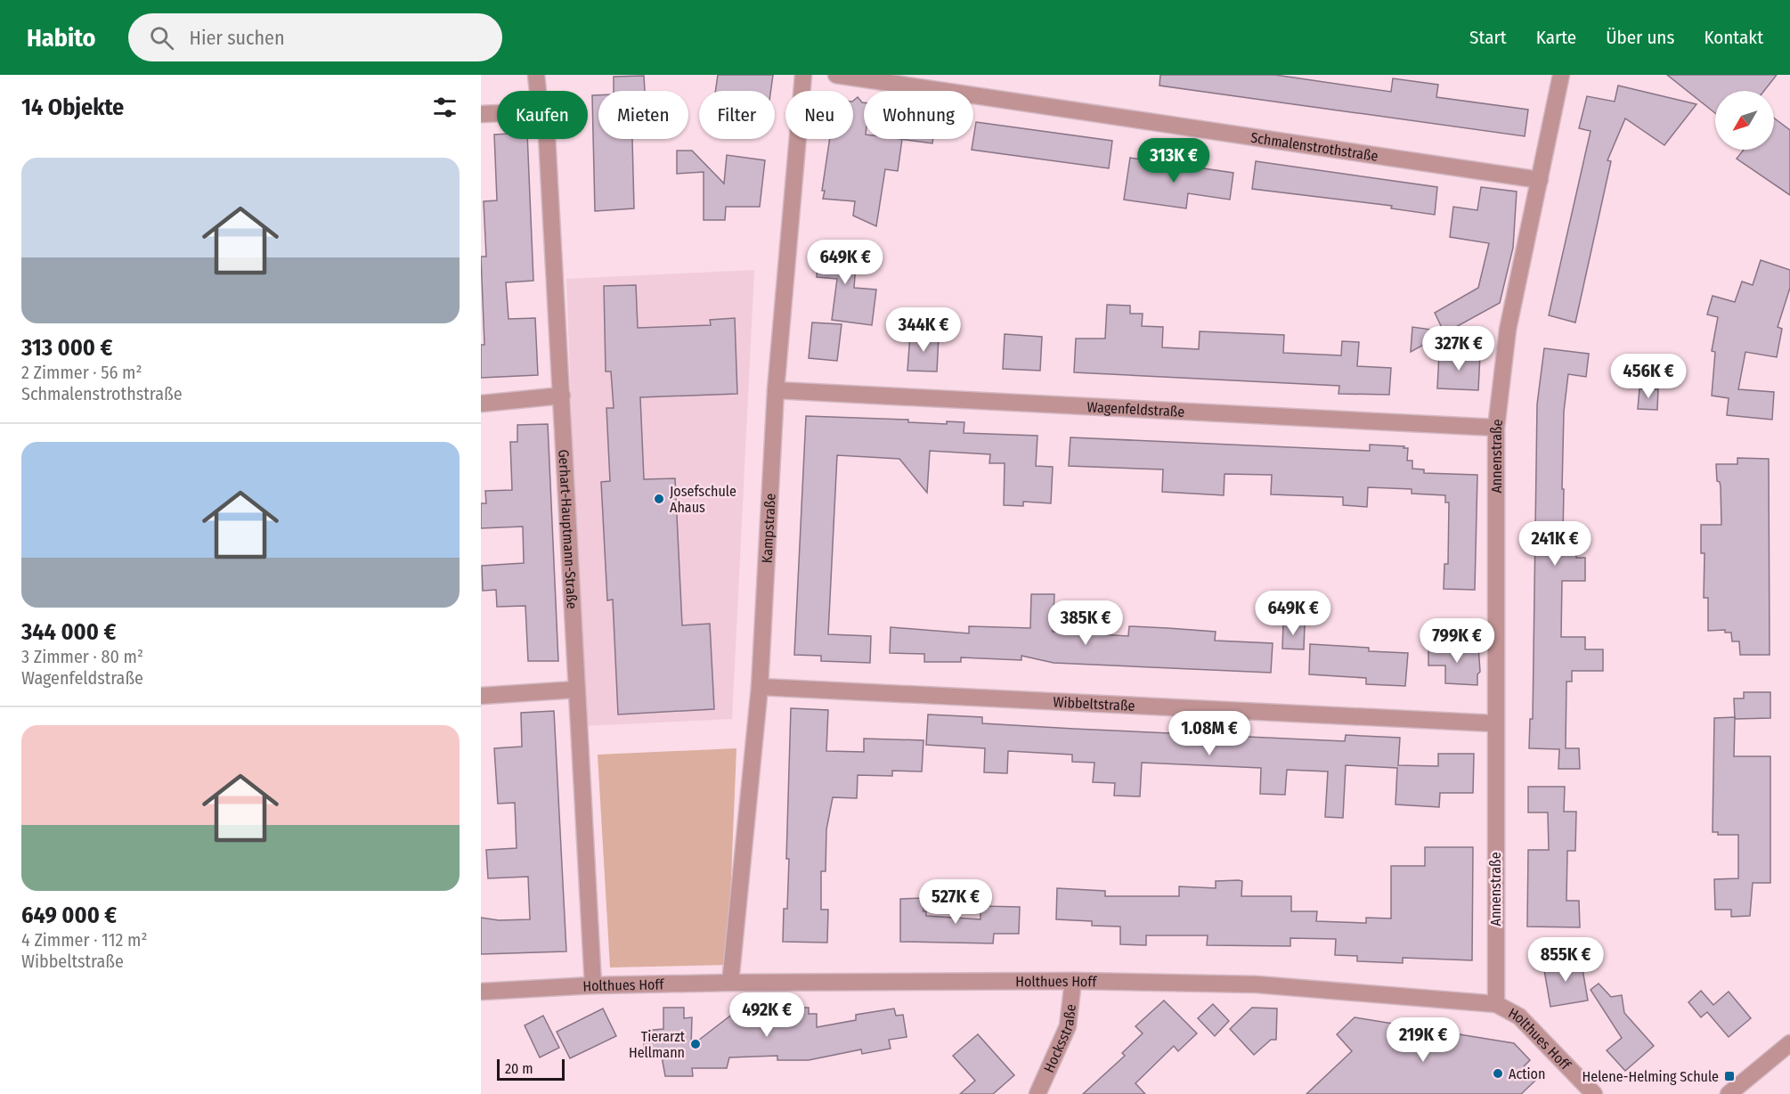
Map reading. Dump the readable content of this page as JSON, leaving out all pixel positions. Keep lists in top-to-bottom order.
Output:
{
  "streets": {
    "street": [
      "Schmalenstrothstraße",
      "Wagenfeldstraße",
      "Annenstraße",
      "Gerhart-Hauptmann-Straße",
      "Kampstraße",
      "Wibbeltstraße",
      "Holthues Hoff",
      "Hocksstraße"
    ]
  },
  "crossings": [
    ["Schmalenstrothstraße", "Annenstraße"],
    ["Wagenfeldstraße", "Annenstraße"],
    ["Wagenfeldstraße", "Kampstraße"],
    ["Annenstraße", "Wibbeltstraße"],
    ["Annenstraße", "Holthues Hoff"],
    ["Gerhart-Hauptmann-Straße", "Holthues Hoff"],
    ["Kampstraße", "Wibbeltstraße"],
    ["Kampstraße", "Holthues Hoff"],
    ["Holthues Hoff", "Hocksstraße"]
  ],
  "places": {
    "other": ["Josefschule Ahaus", "Tierarzt Hellmann", "Action"],
    "transit": ["Helene-Helming Schule"]
  },
  "scale_bar": "20 m",
  "north": "bottom left",
  "page": {
    "header": "Habito",
    "search": "Hier suchen",
    "nav": [
      "Start",
      "Karte",
      "Über uns",
      "Kontakt"
    ],
    "heading": "14 Objekte",
    "chip": [
      "Kaufen",
      "Mieten",
      "Filter",
      "Neu",
      "Wohnung"
    ],
    "price": [
      "313K €",
      "649K €",
      "344K €",
      "327K €",
      "456K €",
      "241K €",
      "649K €",
      "385K €",
      "799K €",
      "1.08M €",
      "527K €",
      "855K €",
      "492K €",
      "219K €"
    ],
    "list": [
      {
        "name": "313 000 €",
        "note": "2 Zimmer · 56 m² · Schmalenstrothstraße"
      },
      {
        "name": "344 000 €",
        "note": "3 Zimmer · 80 m² · Wagenfeldstraße"
      },
      {
        "name": "649 000 €",
        "note": "4 Zimmer · 112 m² · Wibbeltstraße"
      }
    ],
    "scale": "20 m"
  }
}
